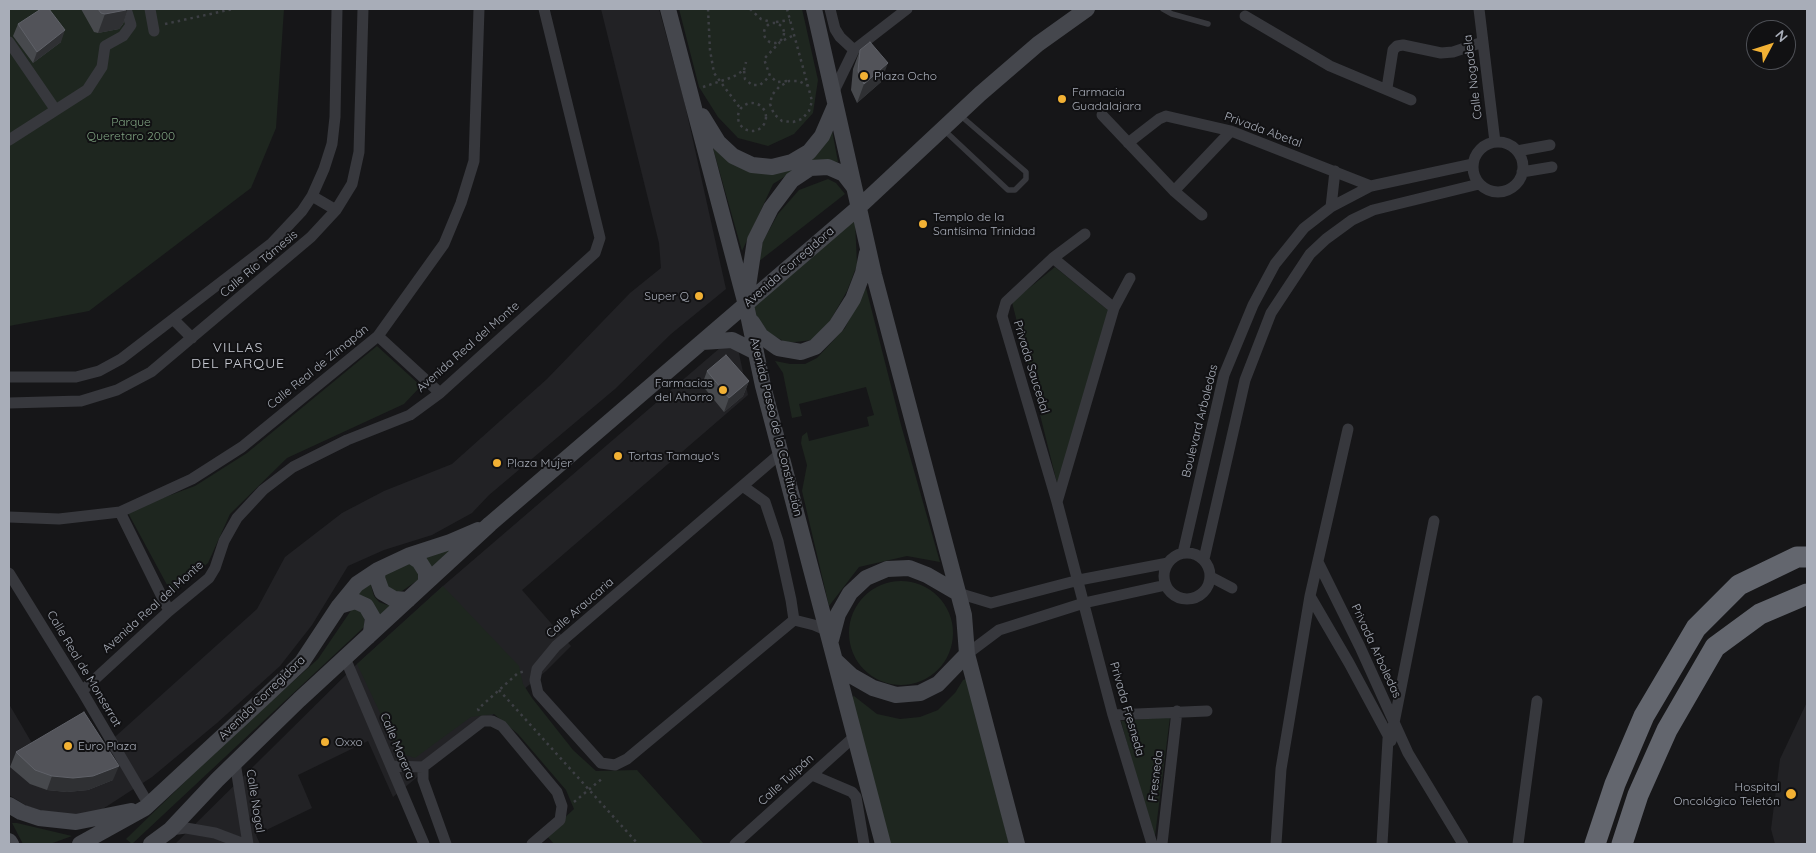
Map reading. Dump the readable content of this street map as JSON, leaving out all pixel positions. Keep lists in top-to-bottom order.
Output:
{
  "streets": {
    "main road": ["Avenida Corregidora", "Avenida Paseo de la Constitución"],
    "street": [
      "Calle Nogadela",
      "Privada Abetal",
      "Calle Río Támesis",
      "Avenida Real del Monte",
      "Calle Real de Zimapán",
      "Privada Saucedal",
      "Boulevard Arboledas",
      "Calle Araucaria",
      "Privada Arboledas",
      "Calle Real de Monserrat",
      "Privada Fresneda",
      "Calle Morera",
      "Fresneda",
      "Calle Tulipán",
      "Calle Nogal"
    ]
  },
  "crossings": [
    ["Calle Nogadela", "Boulevard Arboledas"],
    ["Privada Abetal", "Boulevard Arboledas"],
    ["Avenida Corregidora", "Avenida Paseo de la Constitución"],
    ["Avenida Corregidora", "Calle Real de Monserrat"],
    ["Avenida Corregidora", "Calle Morera"],
    ["Avenida Corregidora", "Calle Nogal"],
    ["Avenida Real del Monte", "Calle Real de Monserrat"],
    ["Privada Saucedal", "Privada Fresneda"],
    ["Avenida Paseo de la Constitución", "Calle Araucaria"],
    ["Avenida Paseo de la Constitución", "Calle Tulipán"]
  ],
  "districts": ["VILLAS DEL PARQUE"],
  "parks": ["Parque Queretaro 2000"],
  "places": [
    "Plaza Ocho",
    "Farmacia Guadalajara",
    "Templo de la Santísima Trinidad",
    "Super Q",
    "Farmacias del Ahorro",
    "Tortas Tamayo's",
    "Plaza Mujer",
    "Oxxo",
    "Euro Plaza",
    "Hospital Oncológico Teletón"
  ],
  "north": "top right"
}
